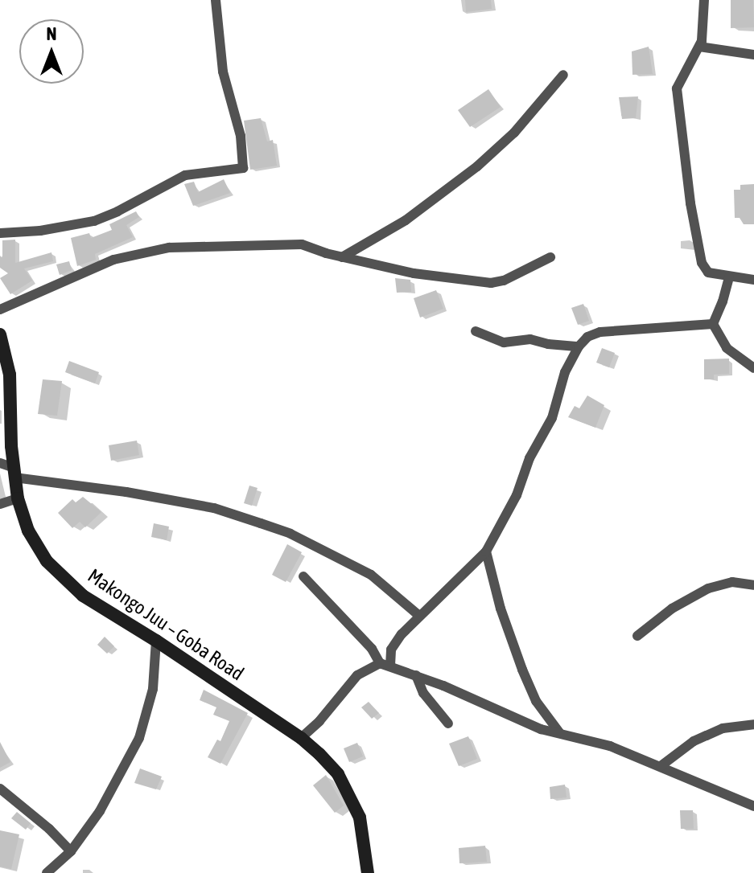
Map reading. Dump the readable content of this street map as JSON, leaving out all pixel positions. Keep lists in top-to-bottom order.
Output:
{
  "streets": {
    "street": ["Makongo Juu – Goba Road"]
  },
  "north": "top"
}
